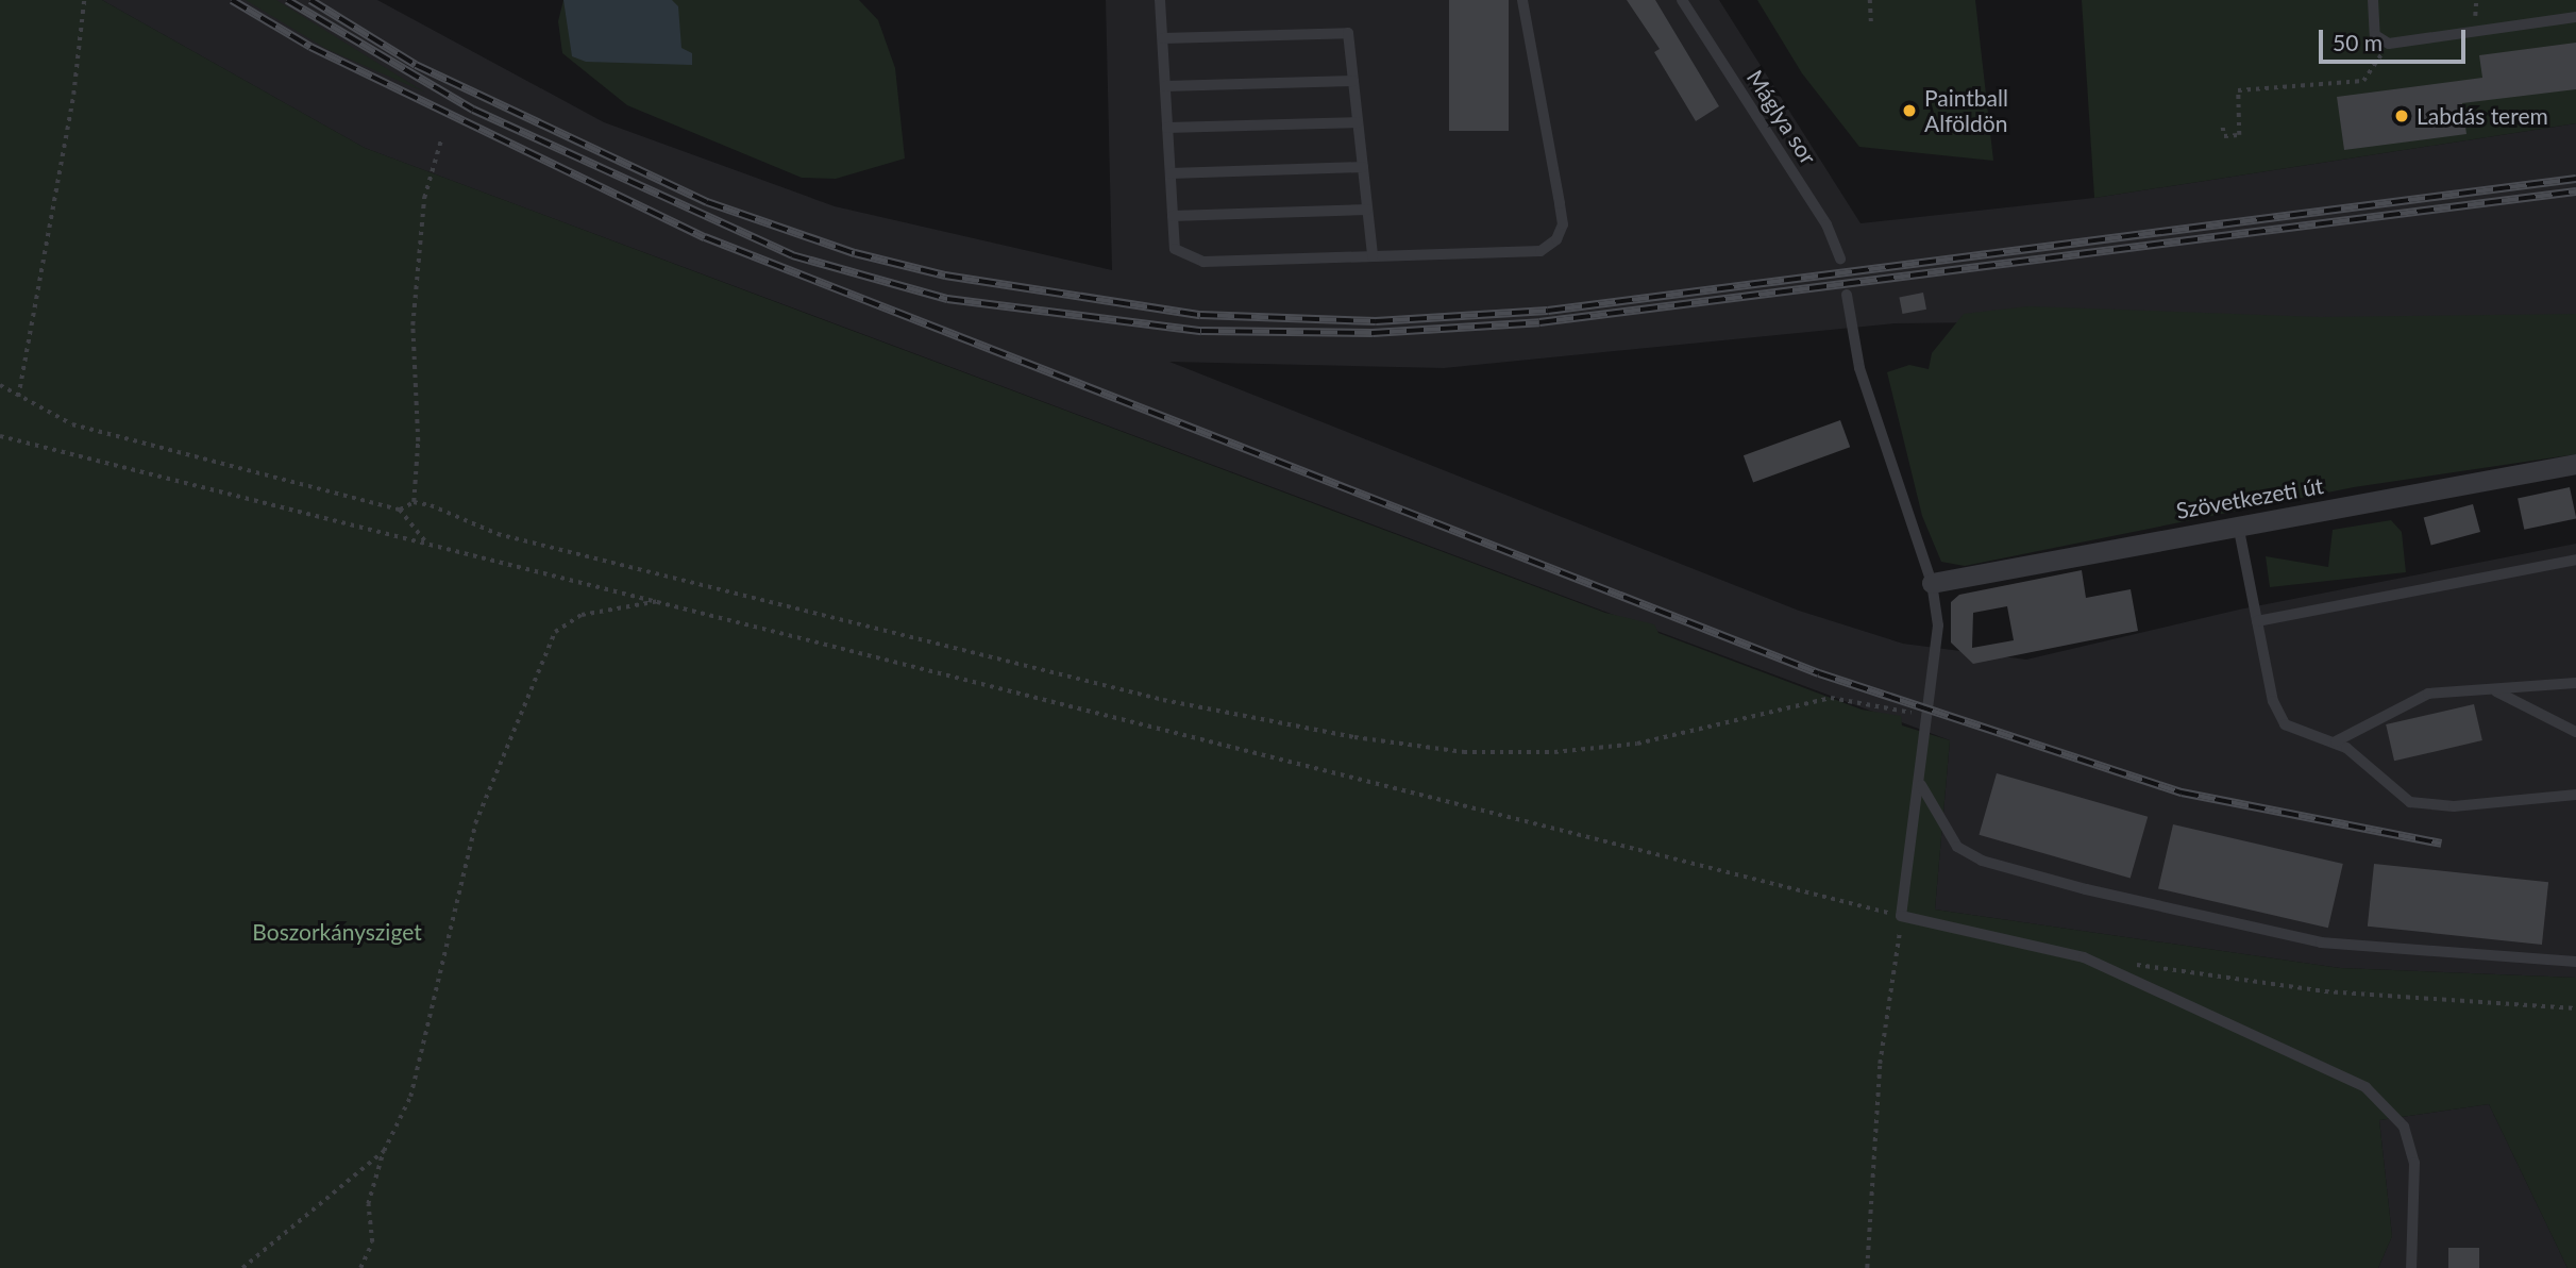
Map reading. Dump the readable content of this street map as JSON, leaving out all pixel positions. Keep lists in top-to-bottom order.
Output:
{
  "streets": {
    "street": ["Szövetkezeti út"],
    "lane": ["Máglya sor"]
  },
  "parks": ["Boszorkánysziget"],
  "places": ["Paintball Alföldön", "Labdás terem"],
  "scale_bar": "50 m"
}
